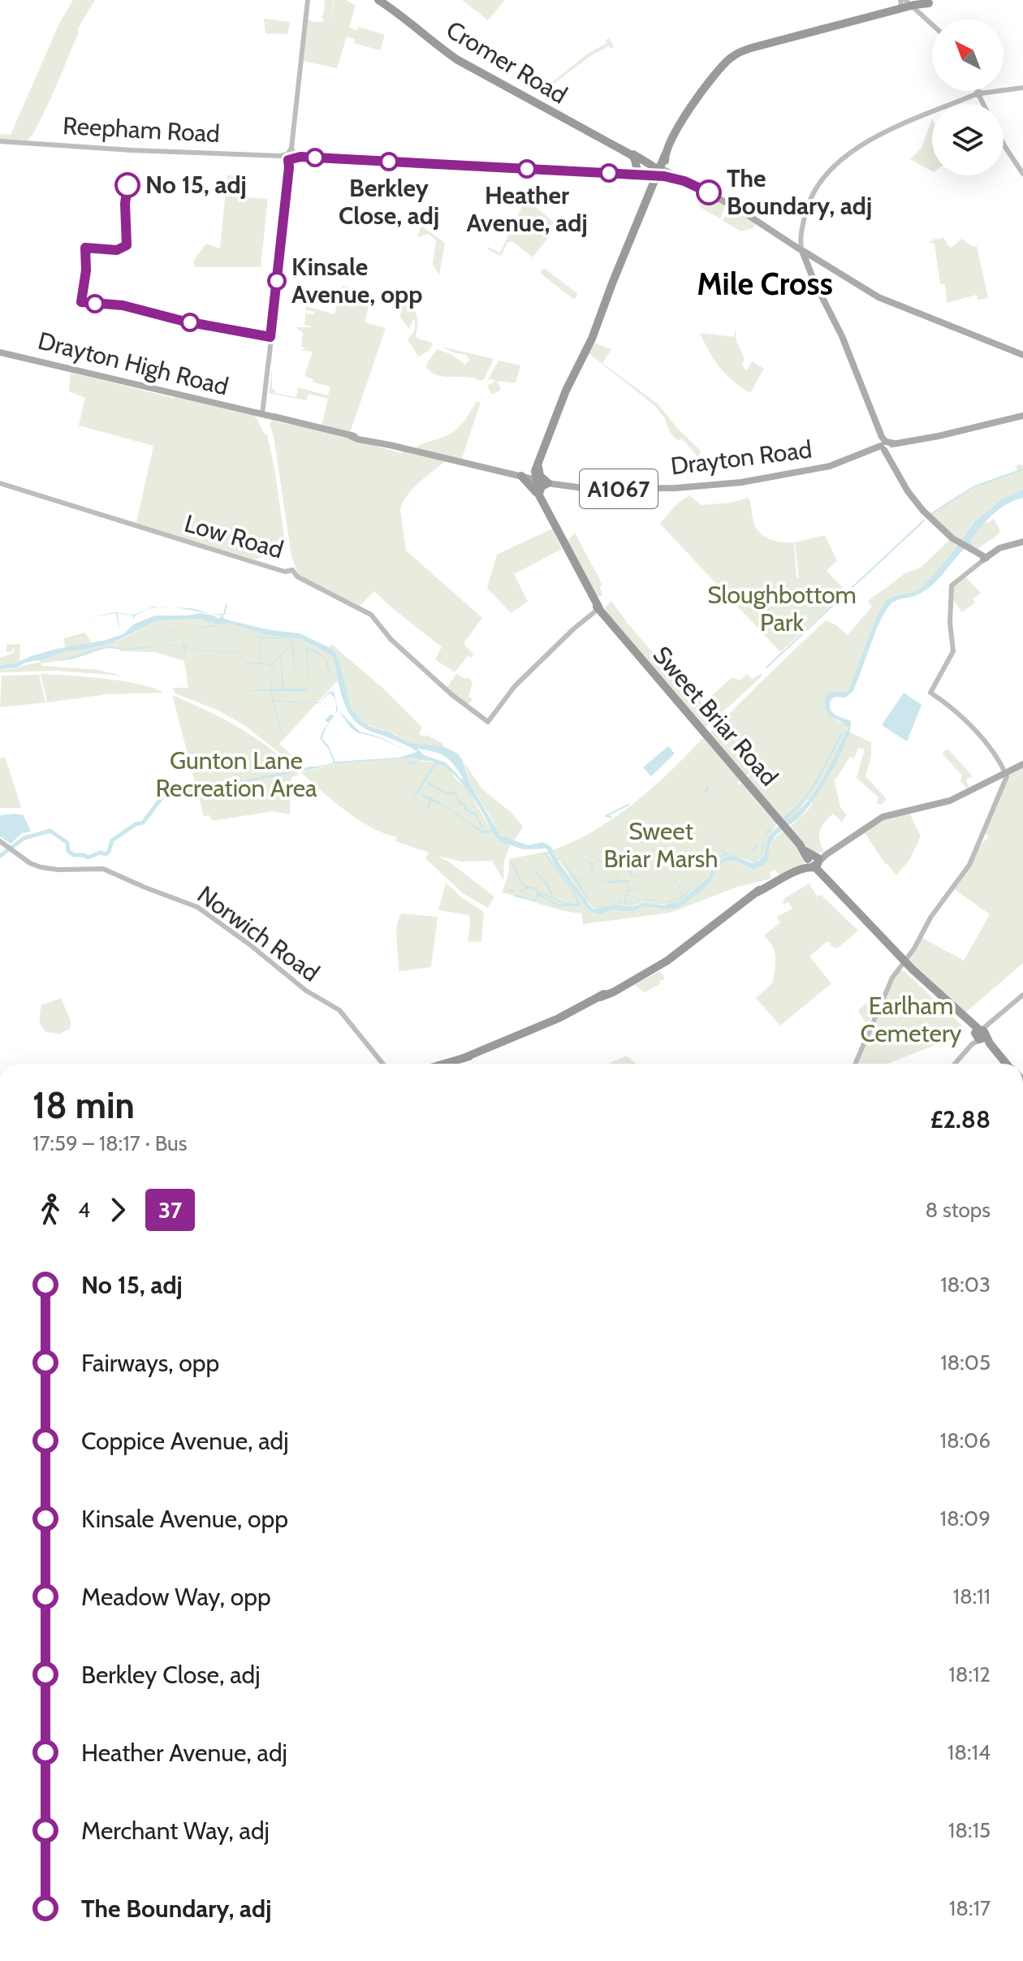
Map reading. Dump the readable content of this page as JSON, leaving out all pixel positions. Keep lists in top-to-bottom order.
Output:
{
  "streets": {
    "highway": ["Cromer Road", "A1067", "Sweet Briar Road"],
    "main road": ["Drayton High Road", "Drayton Road"],
    "street": ["Reepham Road", "Low Road", "Norwich Road"]
  },
  "crossings": [
    ["Cromer Road", "Reepham Road"],
    ["Drayton High Road", "Drayton Road"],
    ["Drayton High Road", "Sweet Briar Road"],
    ["Drayton Road", "A1067"],
    ["Drayton Road", "Sweet Briar Road"],
    ["A1067", "Sweet Briar Road"],
    ["Low Road", "Sweet Briar Road"]
  ],
  "districts": ["Mile Cross"],
  "parks": [
    "Sloughbottom Park",
    "Gunton Lane Recreation Area",
    "Sweet Briar Marsh",
    "Earlham Cemetery"
  ],
  "places": [
    "Berkley Close, adj",
    "Heather Avenue, adj",
    "No 15, adj",
    "The Boundary, adj",
    "Kinsale Avenue, opp"
  ],
  "lines": ["bus line 37"],
  "north": "top left",
  "page": {
    "heading": ["18 min", "17:59 – 18:17 · Bus", "£2.88"],
    "legs": ["4", "37", "8 stops"],
    "list": [
      {
        "name": "No 15, adj",
        "value": "18:03"
      },
      {
        "name": "Fairways, opp",
        "value": "18:05"
      },
      {
        "name": "Coppice Avenue, adj",
        "value": "18:06"
      },
      {
        "name": "Kinsale Avenue, opp",
        "value": "18:09"
      },
      {
        "name": "Meadow Way, opp",
        "value": "18:11"
      },
      {
        "name": "Berkley Close, adj",
        "value": "18:12"
      },
      {
        "name": "Heather Avenue, adj",
        "value": "18:14"
      },
      {
        "name": "Merchant Way, adj",
        "value": "18:15"
      },
      {
        "name": "The Boundary, adj",
        "value": "18:17"
      }
    ]
  }
}
